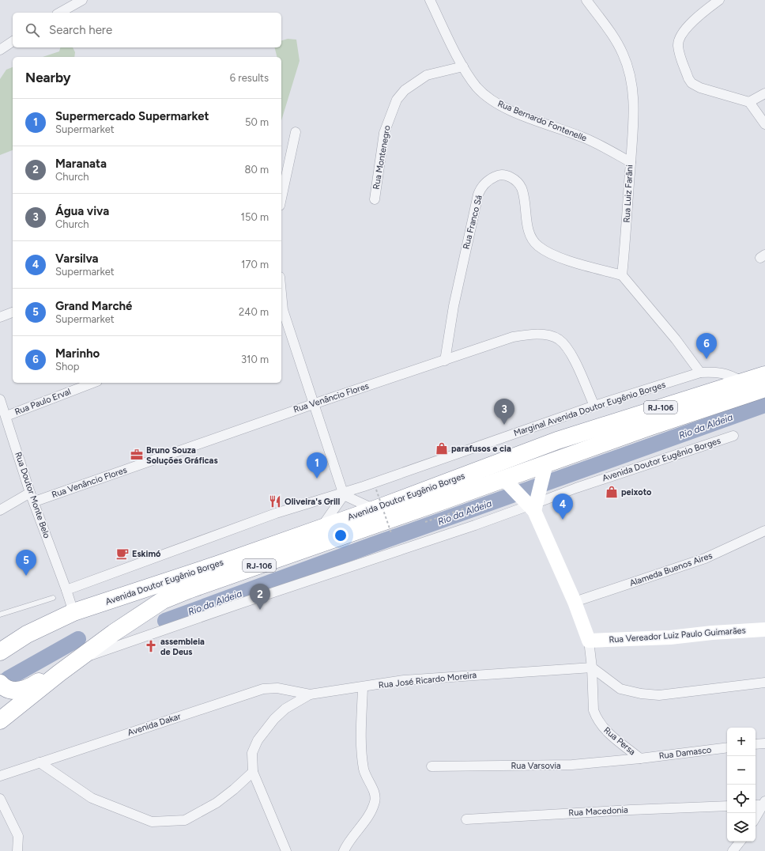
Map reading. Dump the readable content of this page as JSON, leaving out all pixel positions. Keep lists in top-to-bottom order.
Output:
{
  "streets": {
    "highway": ["RJ-106", "Avenida Doutor Eugênio Borges"],
    "street": [
      "Rua Bernardo Fontenelle",
      "Rua Montenegro",
      "Rua Luiz Farâni",
      "Rua Franco Sá",
      "Rua Venâncio Flores",
      "Rua Paulo Erval",
      "Marginal Avenida Doutor Eugênio Borges",
      "Rua Doutor Monte Belo",
      "Alameda Buenos Aires",
      "Rua Vereador Luiz Paulo Guimarães",
      "Rua José Ricardo Moreira",
      "Avenida Dakar",
      "Rua Persa",
      "Rua Damasco",
      "Rua Varsovia",
      "Rua Macedonia"
    ]
  },
  "crossings": [
    ["Rua Bernardo Fontenelle", "Rua Montenegro"],
    ["Rua Bernardo Fontenelle", "Rua Luiz Farâni"],
    ["Rua Luiz Farâni", "Rua Franco Sá"],
    ["Rua Franco Sá", "Rua Venâncio Flores"],
    ["Rua Venâncio Flores", "Marginal Avenida Doutor Eugênio Borges"],
    ["Rua Venâncio Flores", "Rua Doutor Monte Belo"],
    ["Rua Paulo Erval", "Rua Doutor Monte Belo"],
    ["Marginal Avenida Doutor Eugênio Borges", "Avenida Doutor Eugênio Borges"],
    ["Marginal Avenida Doutor Eugênio Borges", "Rua Doutor Monte Belo"],
    ["Rua José Ricardo Moreira", "Avenida Dakar"],
    ["Rua José Ricardo Moreira", "Rua Persa"],
    ["Rua Persa", "Rua Damasco"],
    ["Rua Persa", "Rua Varsovia"],
    ["Rua Damasco", "Rua Varsovia"]
  ],
  "water": ["Rio da Aldeia"],
  "places": {
    "shop": ["parafusos e cia", "peixoto"],
    "office": ["Bruno Souza Soluções Gráficas"],
    "restaurant": ["Oliveira's Grill"],
    "cafe": ["Eskimó"],
    "church": ["assembleia de Deus"]
  },
  "page": {
    "search": "Search here",
    "heading": ["Nearby", "6 results"],
    "list": [
      {
        "mark": "1",
        "name": "Supermercado Supermarket",
        "note": "Supermarket",
        "value": "50 m"
      },
      {
        "mark": "2",
        "name": "Maranata",
        "note": "Church",
        "value": "80 m"
      },
      {
        "mark": "3",
        "name": "Água viva",
        "note": "Church",
        "value": "150 m"
      },
      {
        "mark": "4",
        "name": "Varsilva",
        "note": "Supermarket",
        "value": "170 m"
      },
      {
        "mark": "5",
        "name": "Grand Marché",
        "note": "Supermarket",
        "value": "240 m"
      },
      {
        "mark": "6",
        "name": "Marinho",
        "note": "Shop",
        "value": "310 m"
      }
    ],
    "pins": [
      "6",
      "3",
      "1",
      "4",
      "5",
      "2"
    ],
    "map_buttons": ["+", "−"]
  }
}
